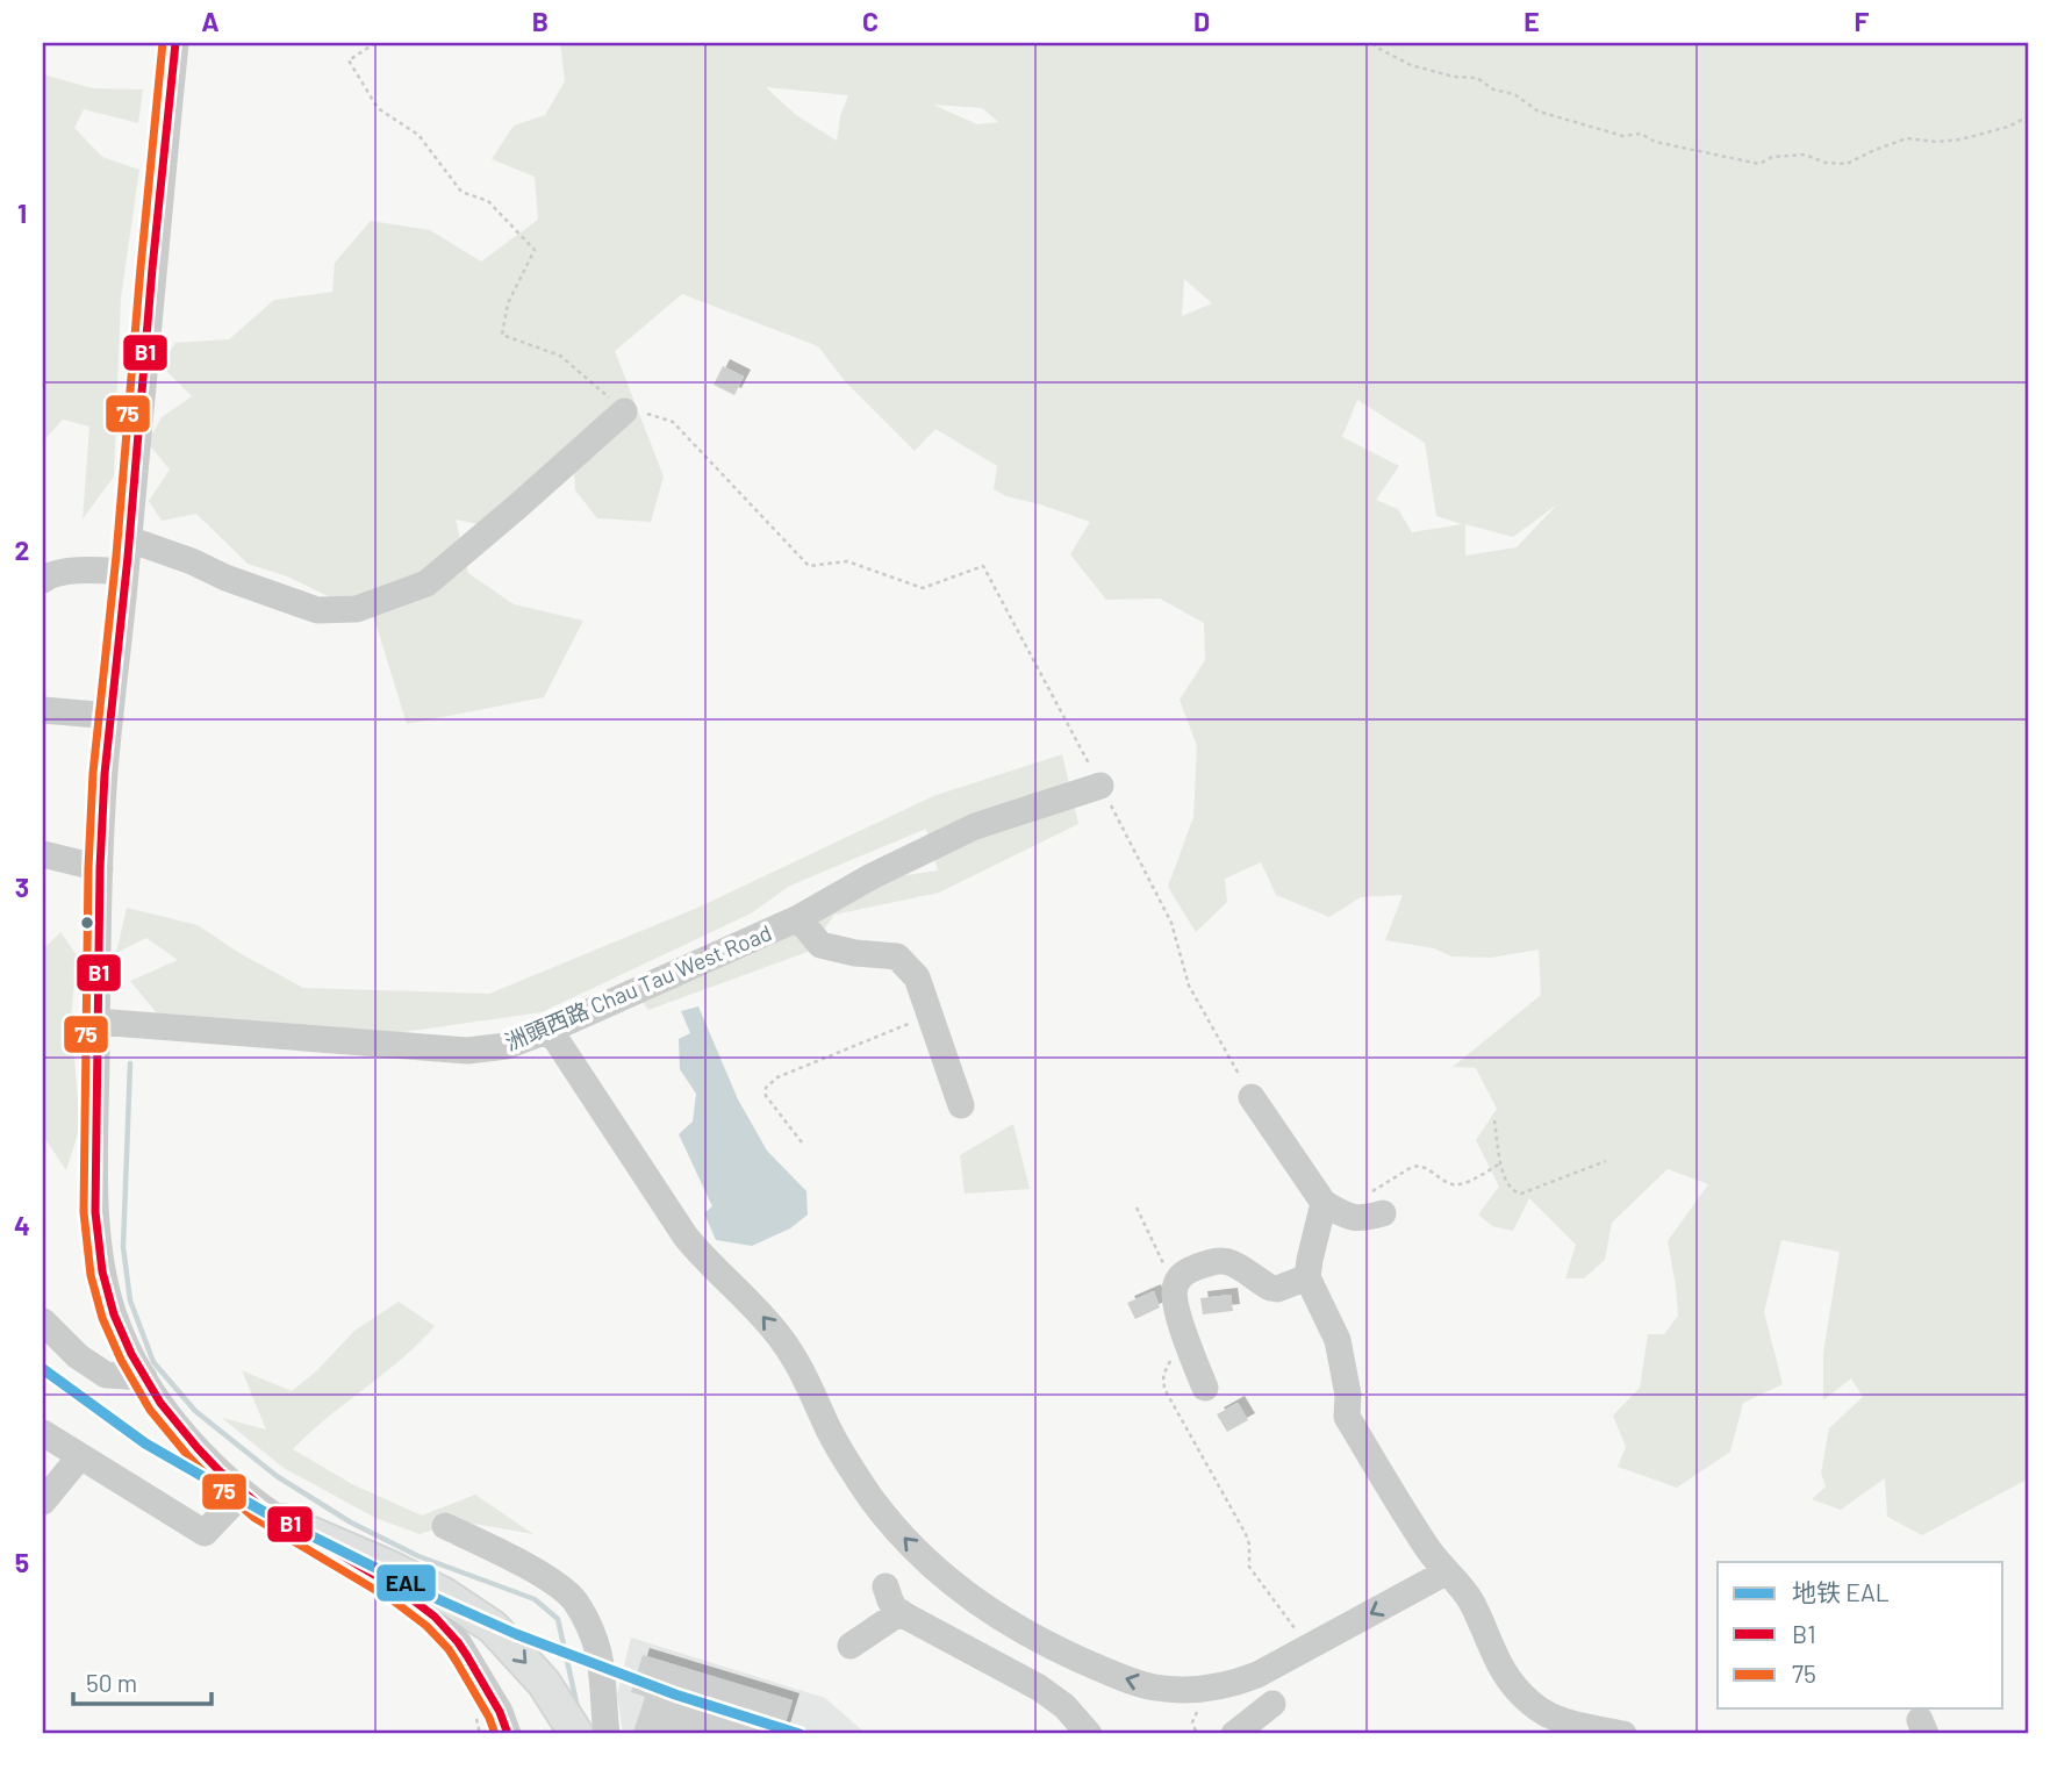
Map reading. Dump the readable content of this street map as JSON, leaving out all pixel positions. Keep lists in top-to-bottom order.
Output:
{
  "streets": {
    "street": ["洲頭西路 Chau Tau West Road"]
  },
  "lines": ["transit line B1", "transit line 75", "metro line EAL"],
  "legend": ["地铁 EAL", "B1", "75"],
  "scale_bar": "50 m",
  "grid": {
    "columns": [
      "A",
      "B",
      "C",
      "D",
      "E",
      "F"
    ],
    "rows": [
      "1",
      "2",
      "3",
      "4",
      "5"
    ]
  }
}
